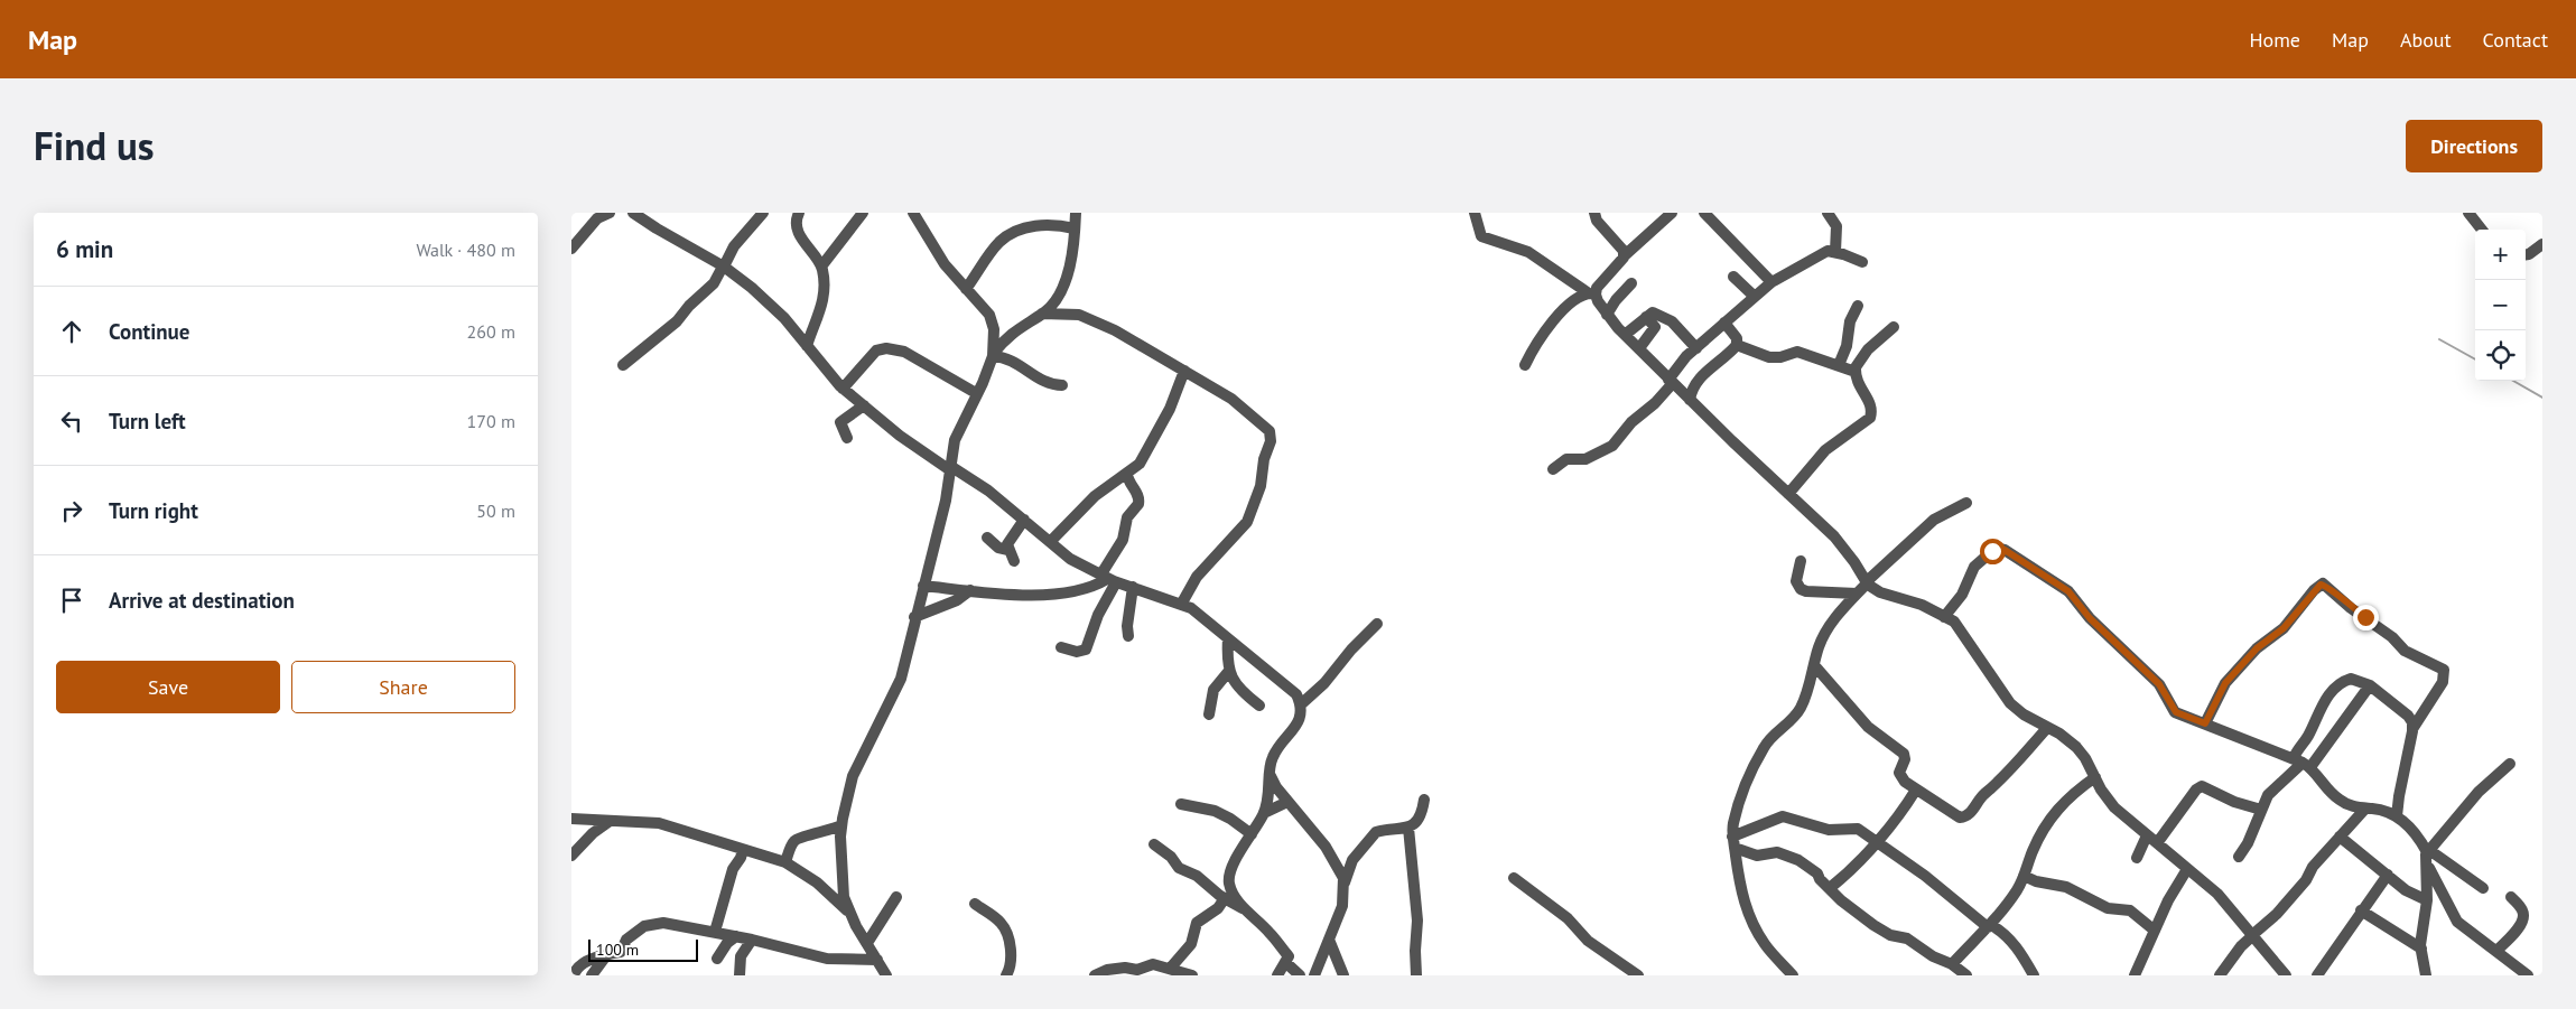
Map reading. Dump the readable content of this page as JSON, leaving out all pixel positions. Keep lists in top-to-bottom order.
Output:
{
  "scale_bar": "100 m",
  "page": {
    "header": "Map",
    "nav": [
      "Home",
      "Map",
      "About",
      "Contact"
    ],
    "title": "Find us",
    "buttons": [
      "Directions",
      ["Save", "Share"]
    ],
    "heading": ["6 min", "Walk · 480 m"],
    "map_buttons": ["+", "−"],
    "list": [
      ["Continue", "260 m"],
      ["Turn left", "170 m"],
      ["Turn right", "50 m"],
      "Arrive at destination"
    ],
    "scale": "100 m"
  }
}
